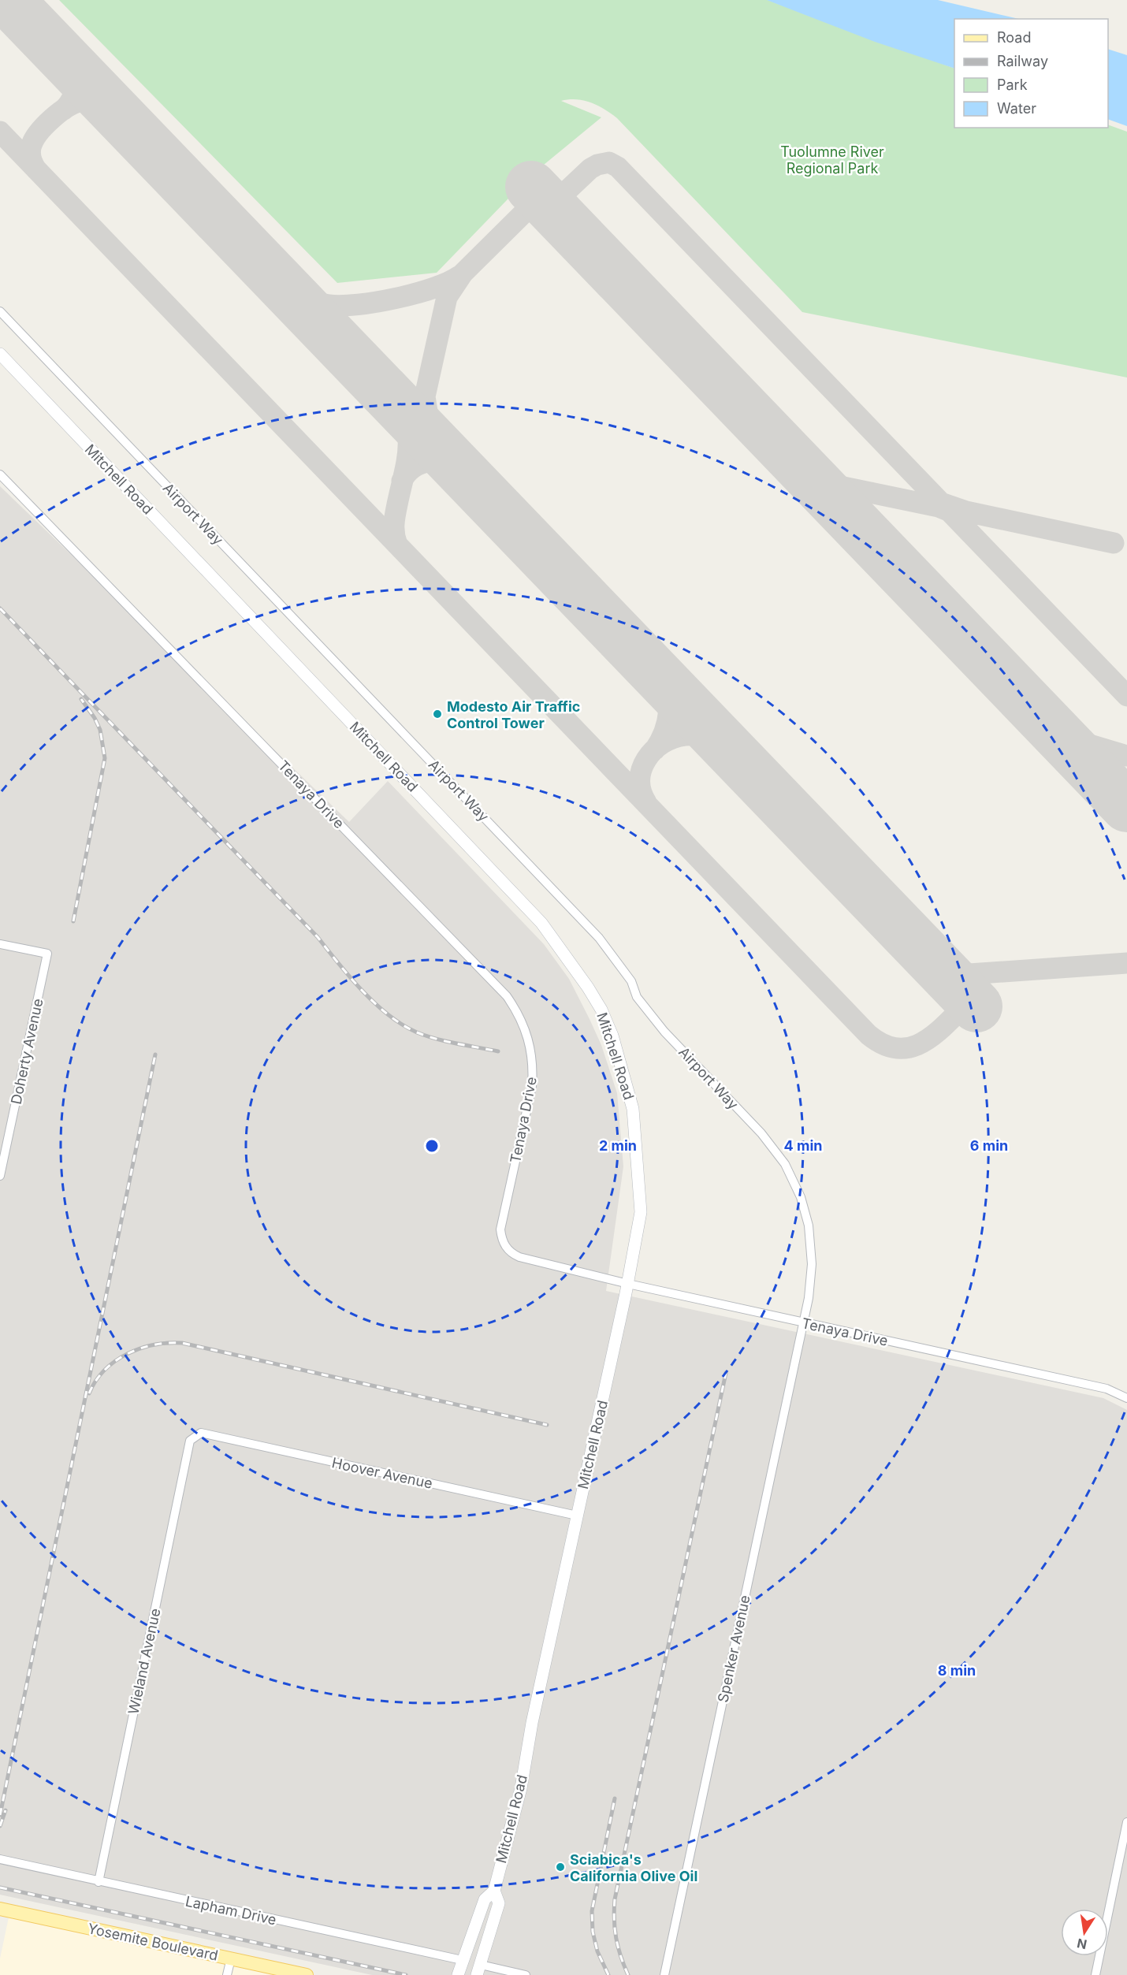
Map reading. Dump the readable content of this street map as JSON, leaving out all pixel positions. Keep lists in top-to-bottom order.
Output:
{
  "streets": {
    "main road": ["Mitchell Road", "Yosemite Boulevard"],
    "street": [
      "Airport Way",
      "Tenaya Drive",
      "Doherty Avenue",
      "Hoover Avenue",
      "Spenker Avenue",
      "Wieland Avenue",
      "Lapham Drive"
    ]
  },
  "crossings": [
    ["Mitchell Road", "Tenaya Drive"],
    ["Mitchell Road", "Hoover Avenue"],
    ["Mitchell Road", "Lapham Drive"],
    ["Airport Way", "Tenaya Drive"],
    ["Airport Way", "Spenker Avenue"],
    ["Tenaya Drive", "Spenker Avenue"],
    ["Hoover Avenue", "Wieland Avenue"],
    ["Wieland Avenue", "Lapham Drive"]
  ],
  "parks": ["Tuolumne River Regional Park"],
  "places": ["Modesto Air Traffic Control Tower", "Sciabica's California Olive Oil"],
  "legend": [
    "Road",
    "Railway",
    "Park",
    "Water"
  ],
  "north": "bottom",
  "rings": [
    "2 min",
    "4 min",
    "6 min",
    "8 min"
  ]
}
